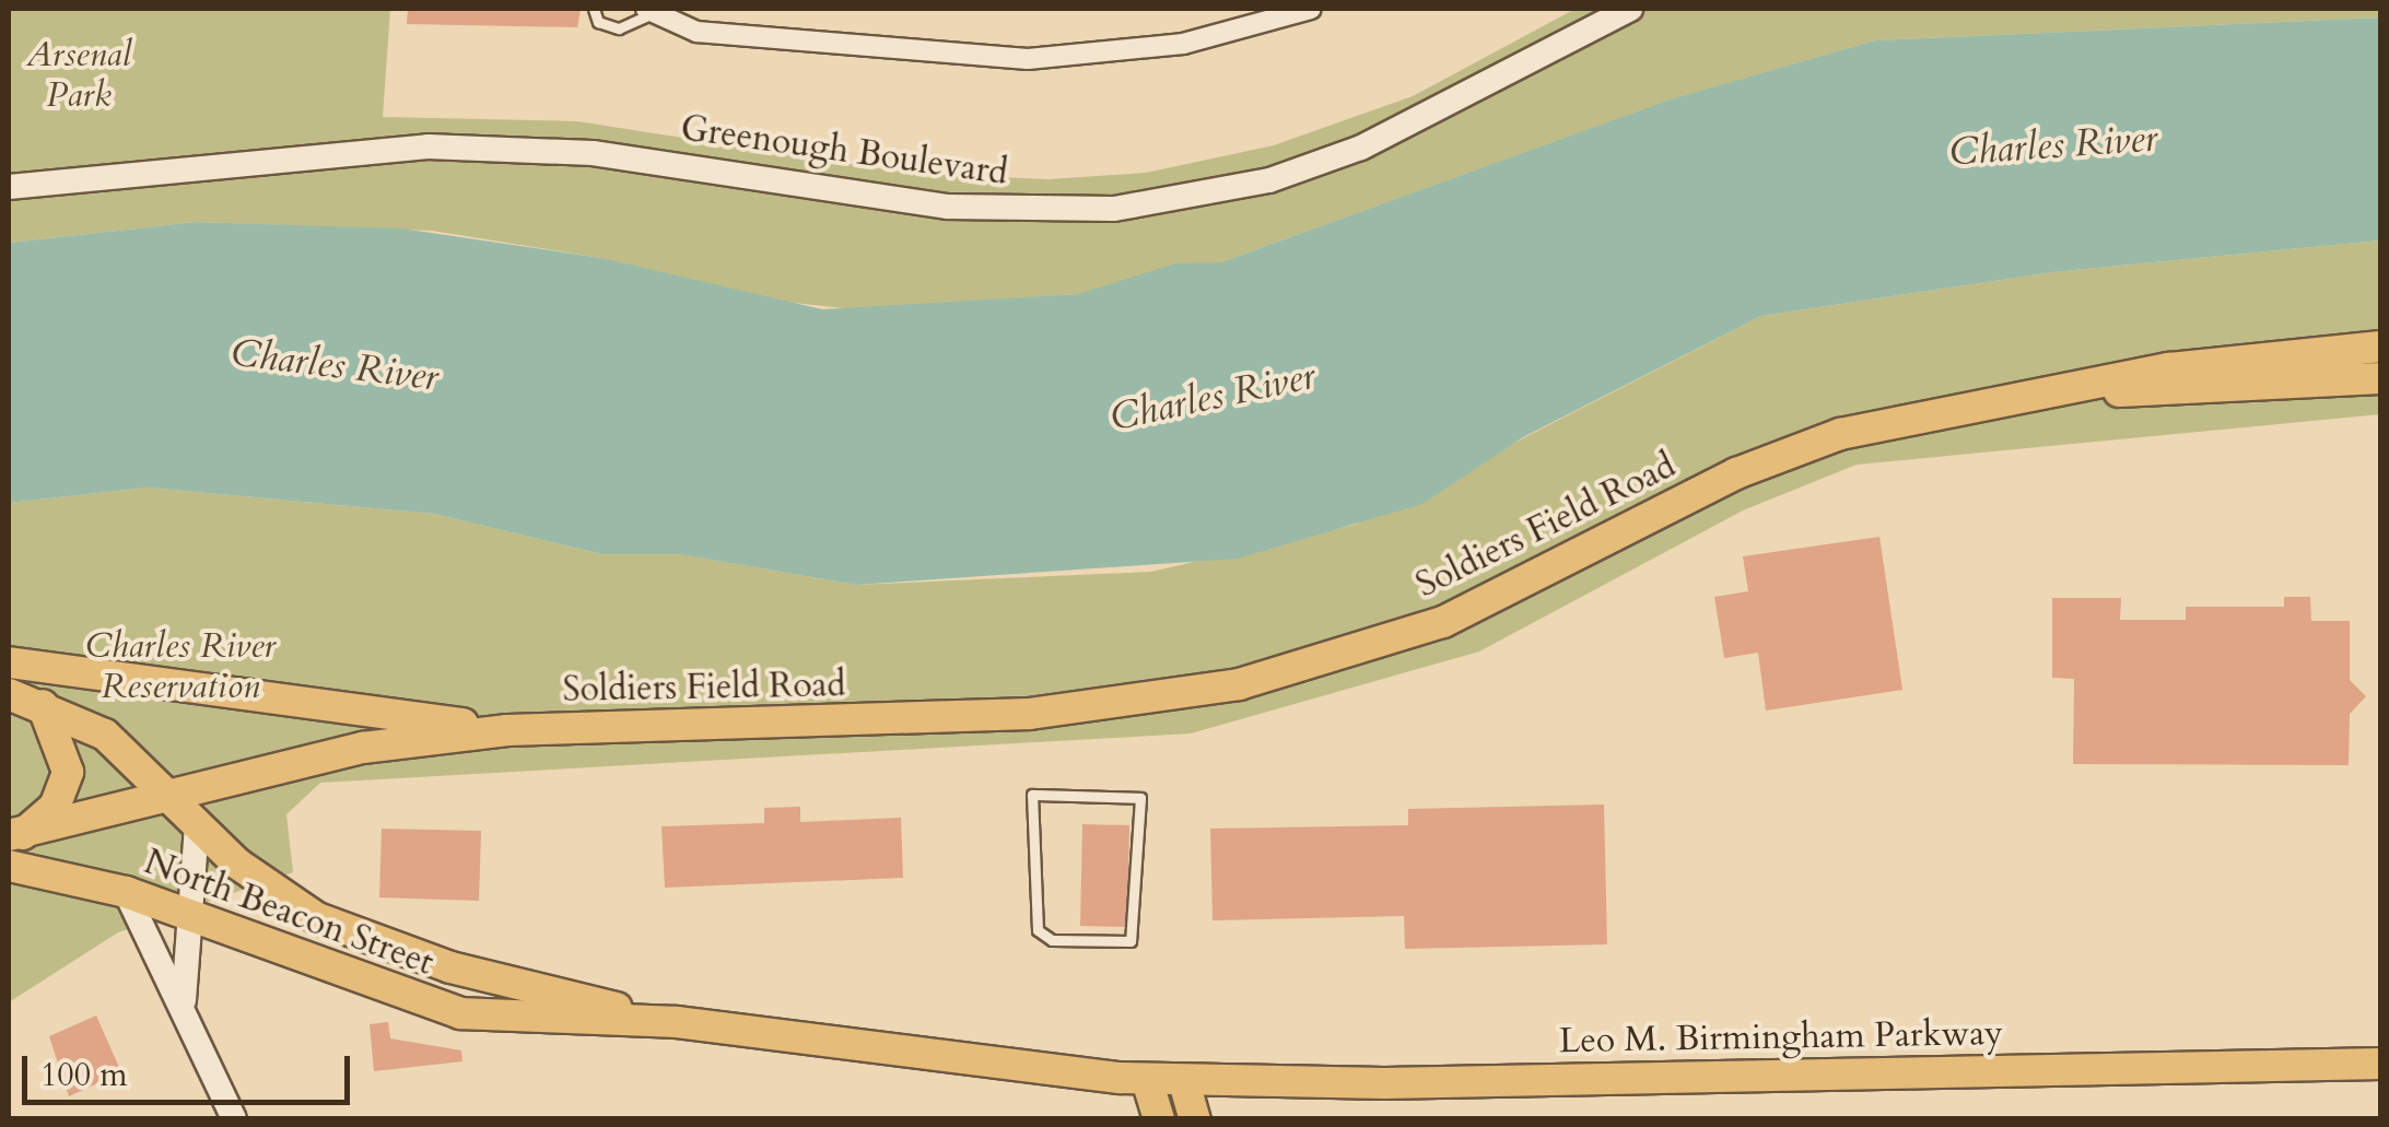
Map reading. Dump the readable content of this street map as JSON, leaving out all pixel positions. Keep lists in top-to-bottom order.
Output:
{
  "streets": {
    "main road": ["Soldiers Field Road", "North Beacon Street", "Leo M. Birmingham Parkway"],
    "street": ["Greenough Boulevard"]
  },
  "crossings": [
    ["Soldiers Field Road", "North Beacon Street"],
    ["North Beacon Street", "Leo M. Birmingham Parkway"]
  ],
  "water": ["Charles River"],
  "parks": ["Arsenal Park", "Charles River Reservation"],
  "scale_bar": "100 m"
}
